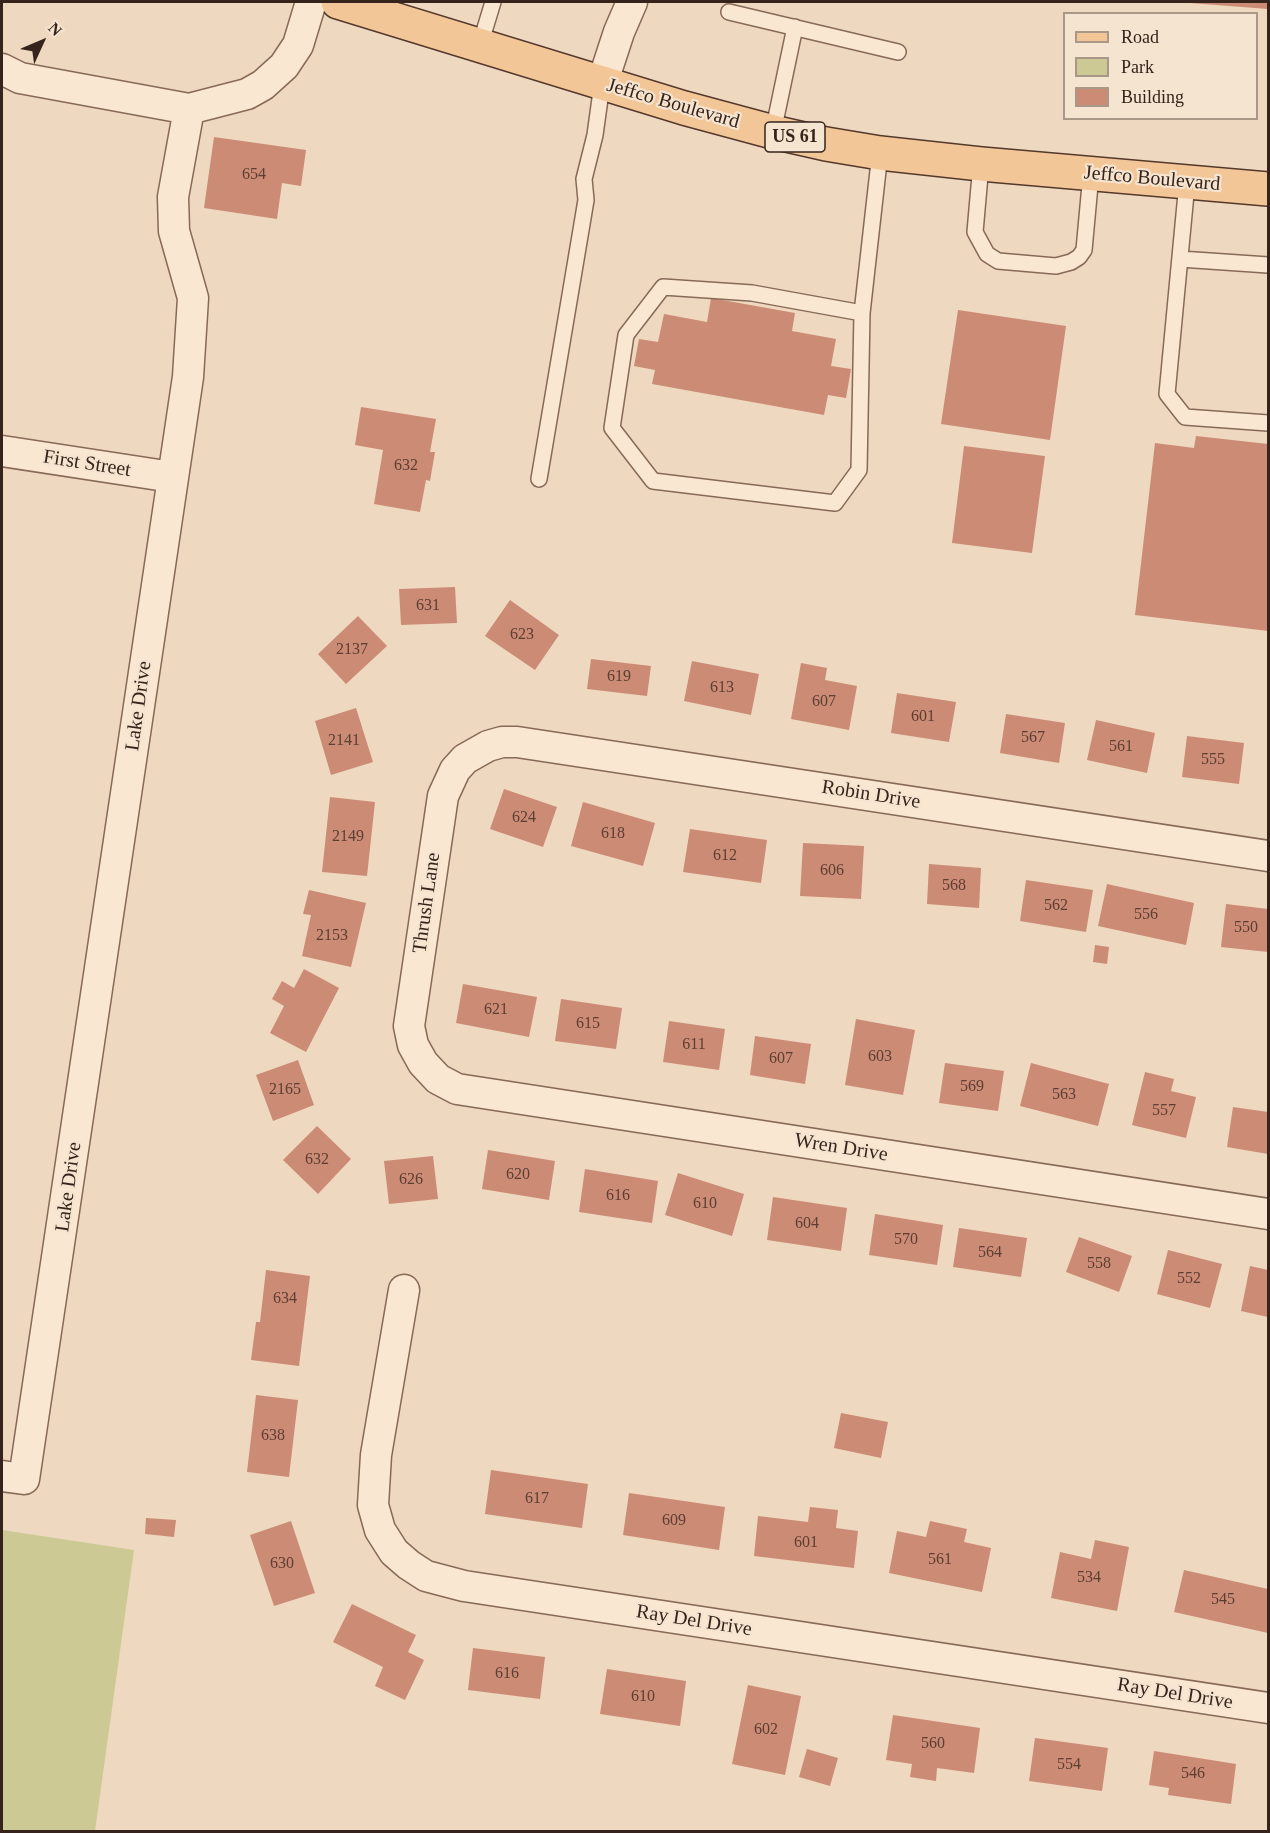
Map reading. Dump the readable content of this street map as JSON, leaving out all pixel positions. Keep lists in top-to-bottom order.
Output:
{
  "streets": {
    "main road": ["Jeffco Boulevard", "US 61"],
    "street": [
      "First Street",
      "Lake Drive",
      "Robin Drive",
      "Thrush Lane",
      "Wren Drive",
      "Ray Del Drive"
    ]
  },
  "crossings": [
    ["First Street", "Lake Drive"],
    ["Robin Drive", "Thrush Lane"],
    ["Thrush Lane", "Wren Drive"]
  ],
  "house_numbers": [
    "654",
    "632",
    "631",
    "623",
    "2137",
    "619",
    "613",
    "607",
    "601",
    "567",
    "2141",
    "561",
    "555",
    "624",
    "618",
    "2149",
    "612",
    "606",
    "568",
    "562",
    "556",
    "550",
    "2153",
    "621",
    "615",
    "611",
    "603",
    "607",
    "569",
    "2165",
    "563",
    "557",
    "632",
    "620",
    "626",
    "616",
    "610",
    "604",
    "570",
    "564",
    "558",
    "552",
    "634",
    "638",
    "617",
    "609",
    "601",
    "561",
    "630",
    "534",
    "545",
    "616",
    "610",
    "602",
    "560",
    "554",
    "546"
  ],
  "legend": ["Road", "Park", "Building"],
  "north": "top right"
}
